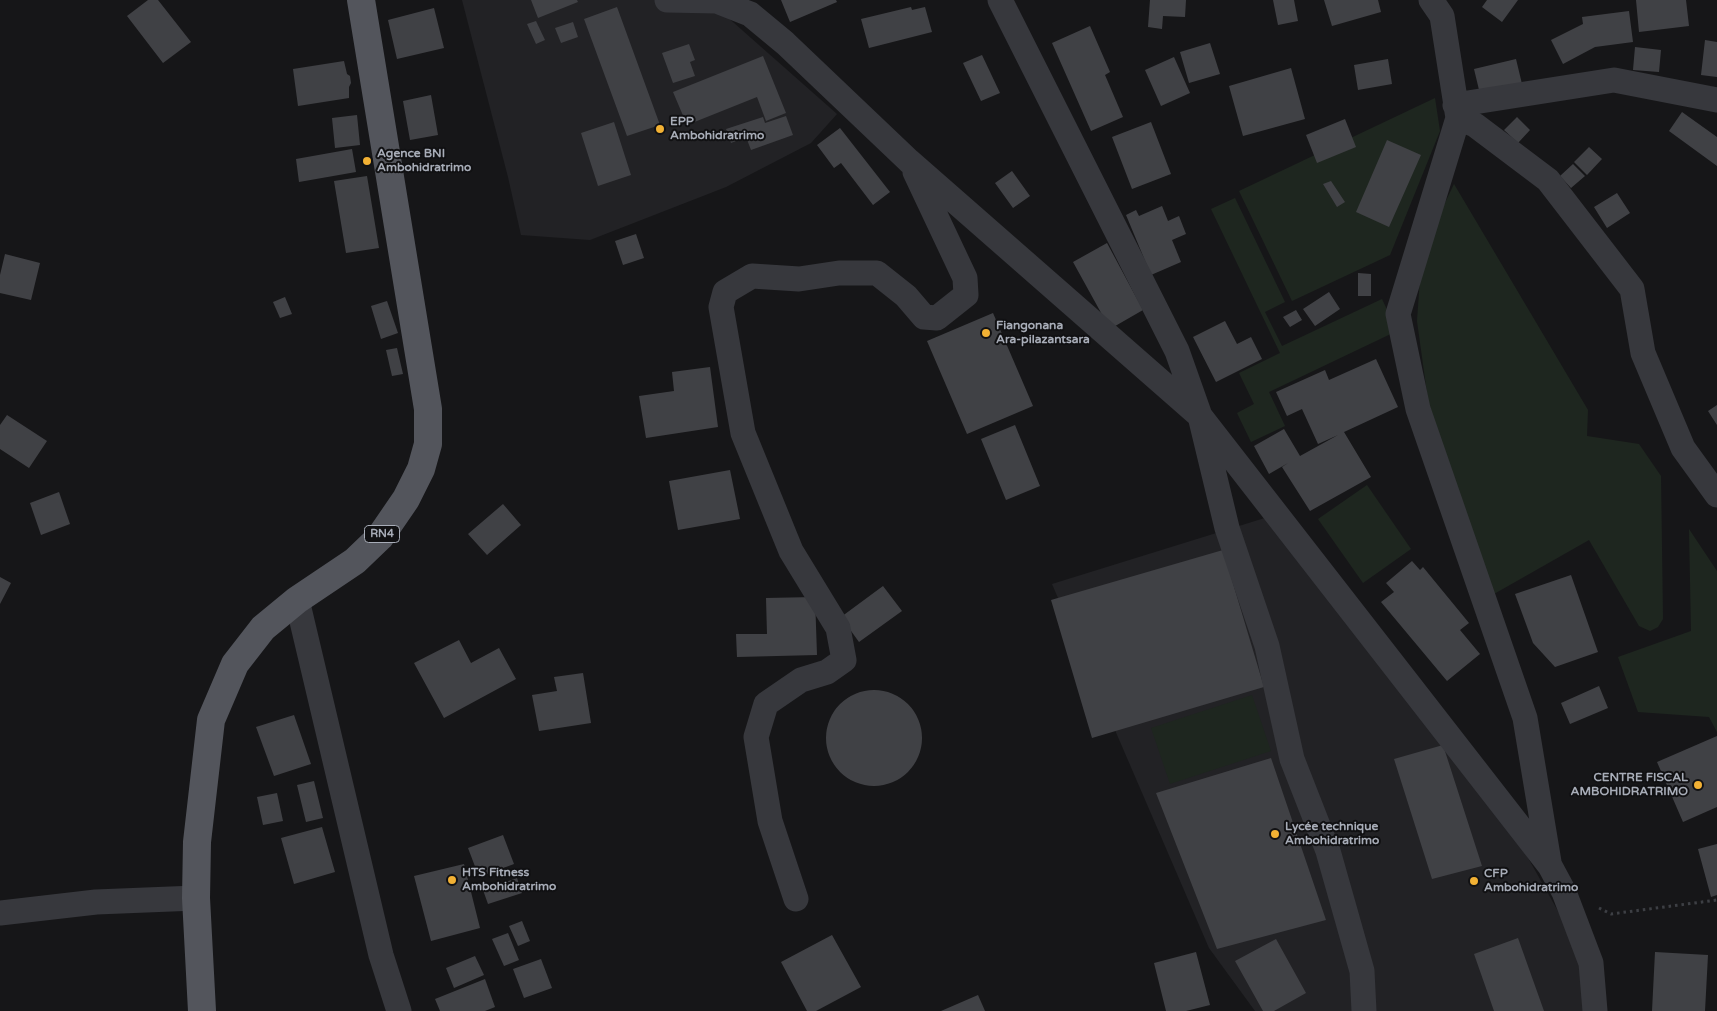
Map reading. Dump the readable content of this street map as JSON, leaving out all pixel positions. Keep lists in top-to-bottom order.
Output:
{
  "streets": {
    "main road": ["RN4"]
  },
  "places": [
    "EPP Ambohidratrimo",
    "Agence BNI Ambohidratrimo",
    "Fiangonana Ara-pilazantsara",
    "CENTRE FISCAL AMBOHIDRATRIMO",
    "Lycée technique Ambohidratrimo",
    "HTS Fitness Ambohidratrimo",
    "CFP Ambohidratrimo"
  ]
}
